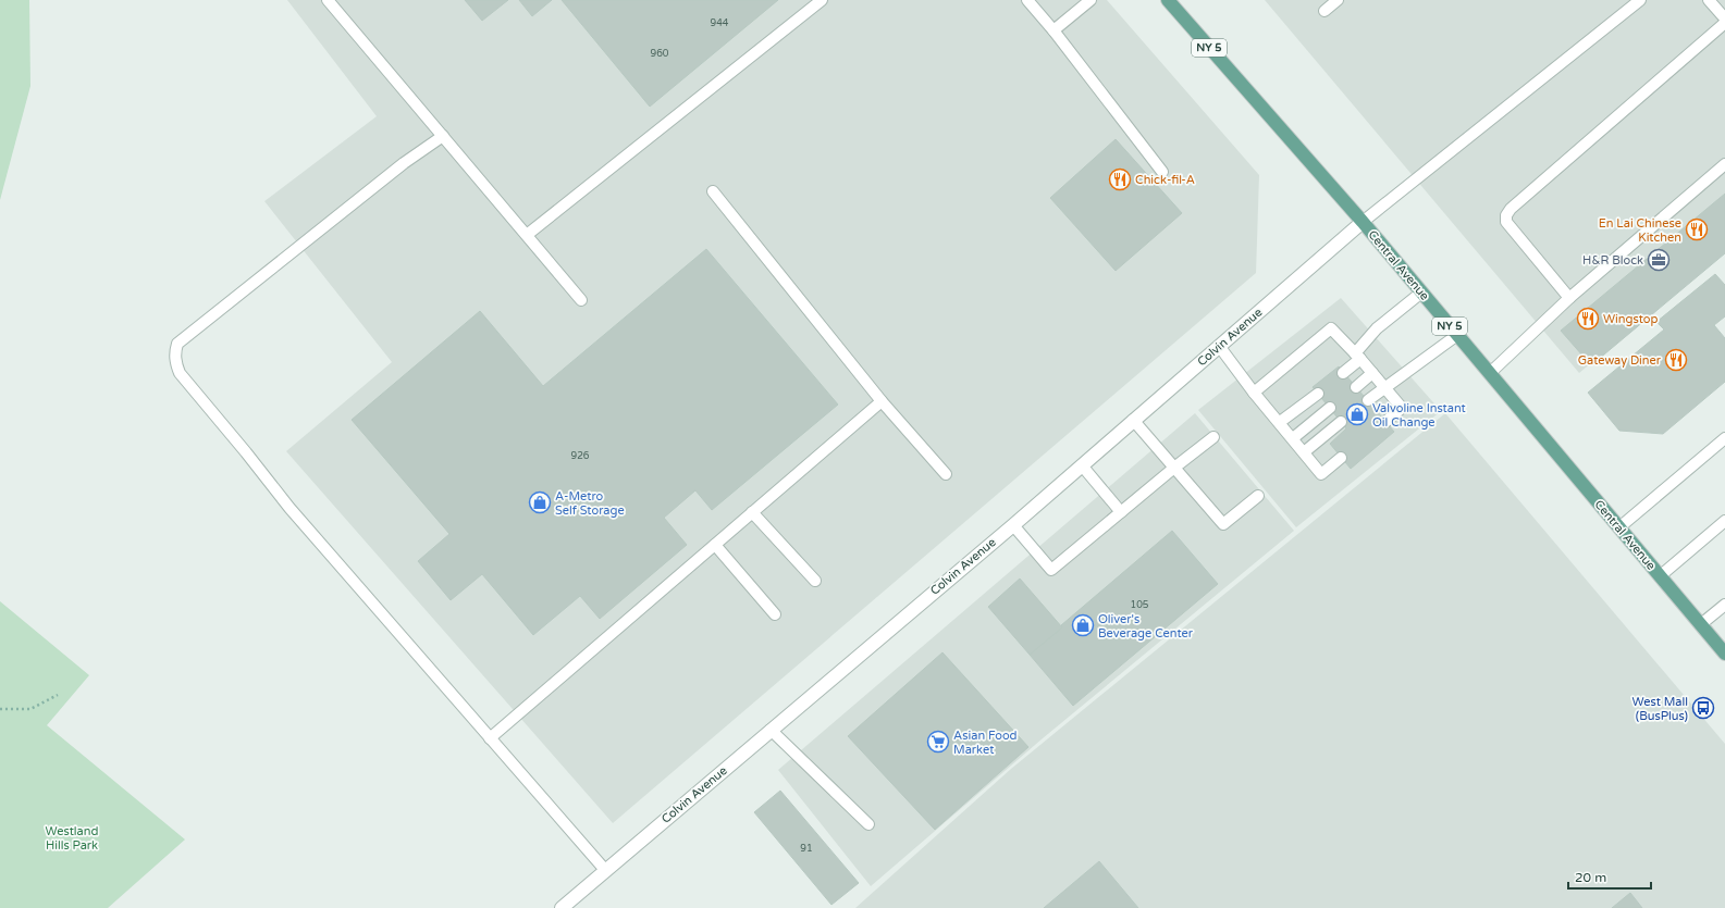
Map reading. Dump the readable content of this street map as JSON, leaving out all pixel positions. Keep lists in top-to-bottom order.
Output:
{
  "streets": {
    "main road": ["NY 5", "Central Avenue"],
    "street": ["Colvin Avenue"]
  },
  "crossings": [
    ["Central Avenue", "Colvin Avenue"]
  ],
  "parks": ["Westland Hills Park"],
  "places": {
    "restaurant": [
      "Chick-fil-A",
      "En Lai Chinese Kitchen",
      "Wingstop",
      "Gateway Diner"
    ],
    "office": ["H&R Block"],
    "shop": ["Valvoline Instant Oil Change", "A-Metro Self Storage", "Oliver's Beverage Center"],
    "bus stop": ["West Mall (BusPlus)"],
    "supermarket": ["Asian Food Market"]
  },
  "house_numbers": [
    "944",
    "960",
    "926",
    "105",
    "91"
  ],
  "scale_bar": "20 m"
}
